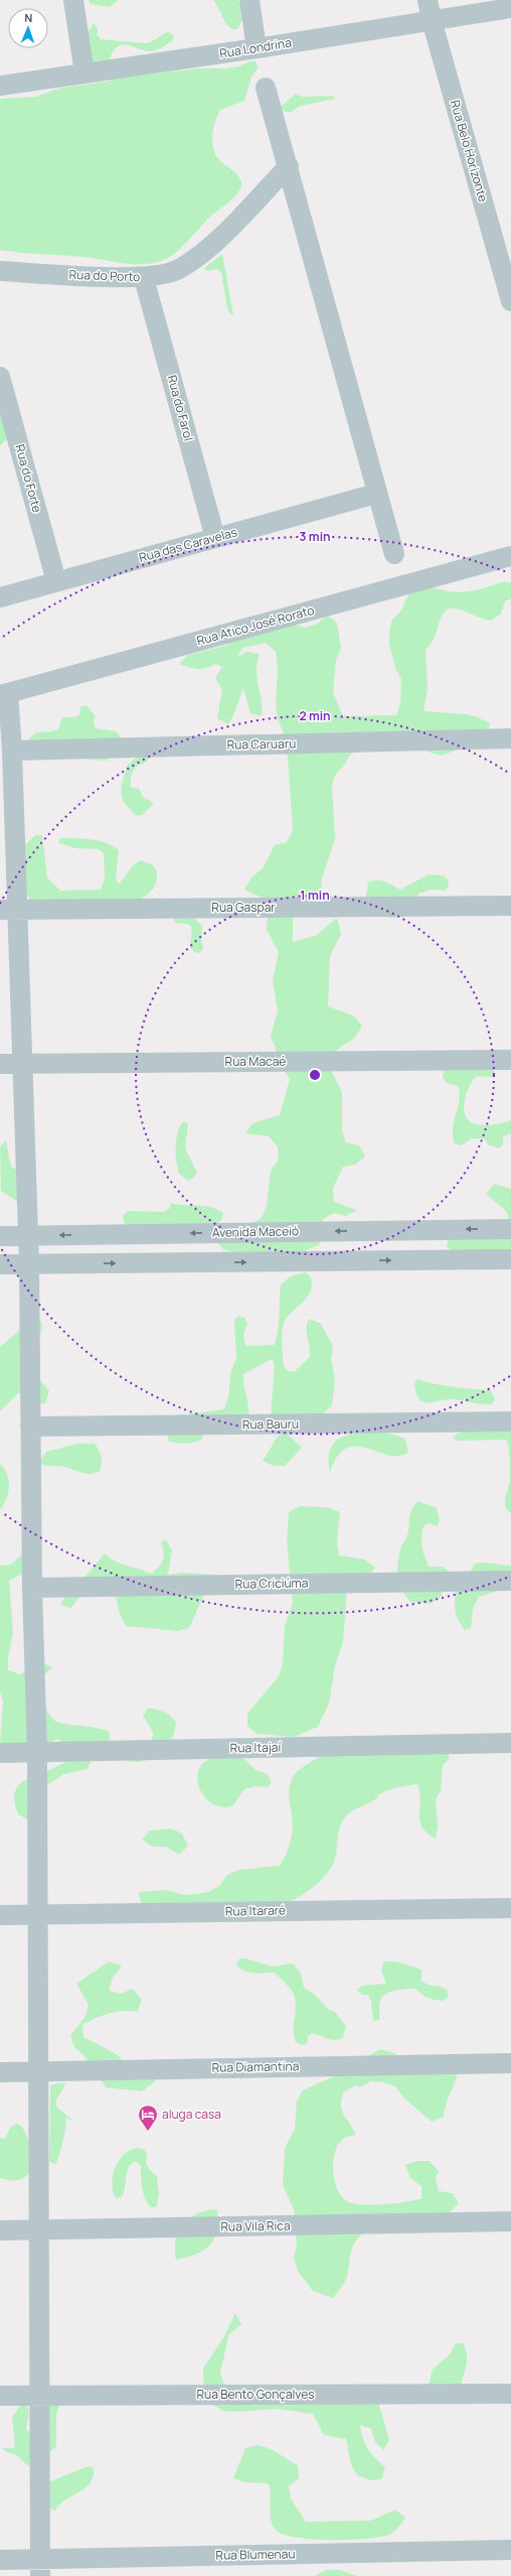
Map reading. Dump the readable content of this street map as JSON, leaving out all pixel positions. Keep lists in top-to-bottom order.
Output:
{
  "streets": {
    "street": [
      "Rua Londrina",
      "Rua Belo Horizonte",
      "Rua do Porto",
      "Rua do Farol",
      "Rua do Forte",
      "Rua das Caravelas",
      "Rua Atico José Rorato",
      "Rua Caruaru",
      "Rua Gaspar",
      "Rua Macaé",
      "Avenida Maceió",
      "Rua Bauru",
      "Rua Criciúma",
      "Rua Itajaí",
      "Rua Itararé",
      "Rua Diamantina",
      "Rua Vila Rica",
      "Rua Bento Gonçalves",
      "Rua Blumenau"
    ]
  },
  "crossings": [
    ["Rua Londrina", "Rua Belo Horizonte"],
    ["Rua do Porto", "Rua do Farol"],
    ["Rua do Farol", "Rua das Caravelas"],
    ["Rua do Forte", "Rua das Caravelas"]
  ],
  "places": {
    "hotel": ["aluga casa"]
  },
  "north": "top",
  "rings": ["3 min", "2 min", "1 min"]
}
